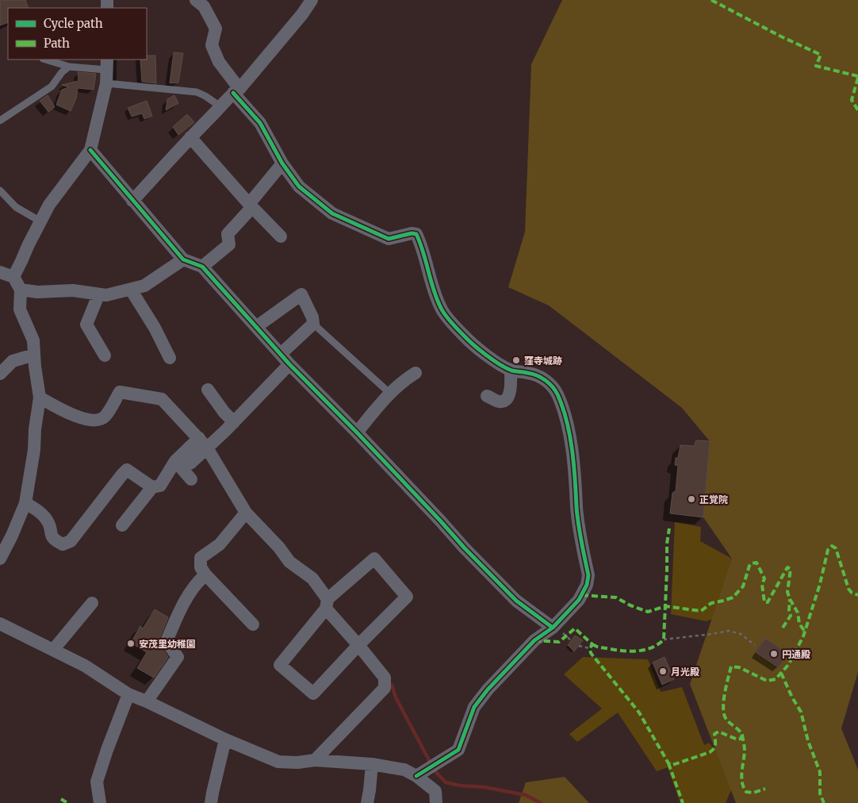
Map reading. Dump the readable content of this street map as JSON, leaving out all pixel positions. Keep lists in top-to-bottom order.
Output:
{
  "places": [
    "窪寺城跡",
    "正覚院",
    "安茂里幼稚園",
    "円通殿",
    "月光殿"
  ],
  "legend": ["Cycle path", "Path"]
}
